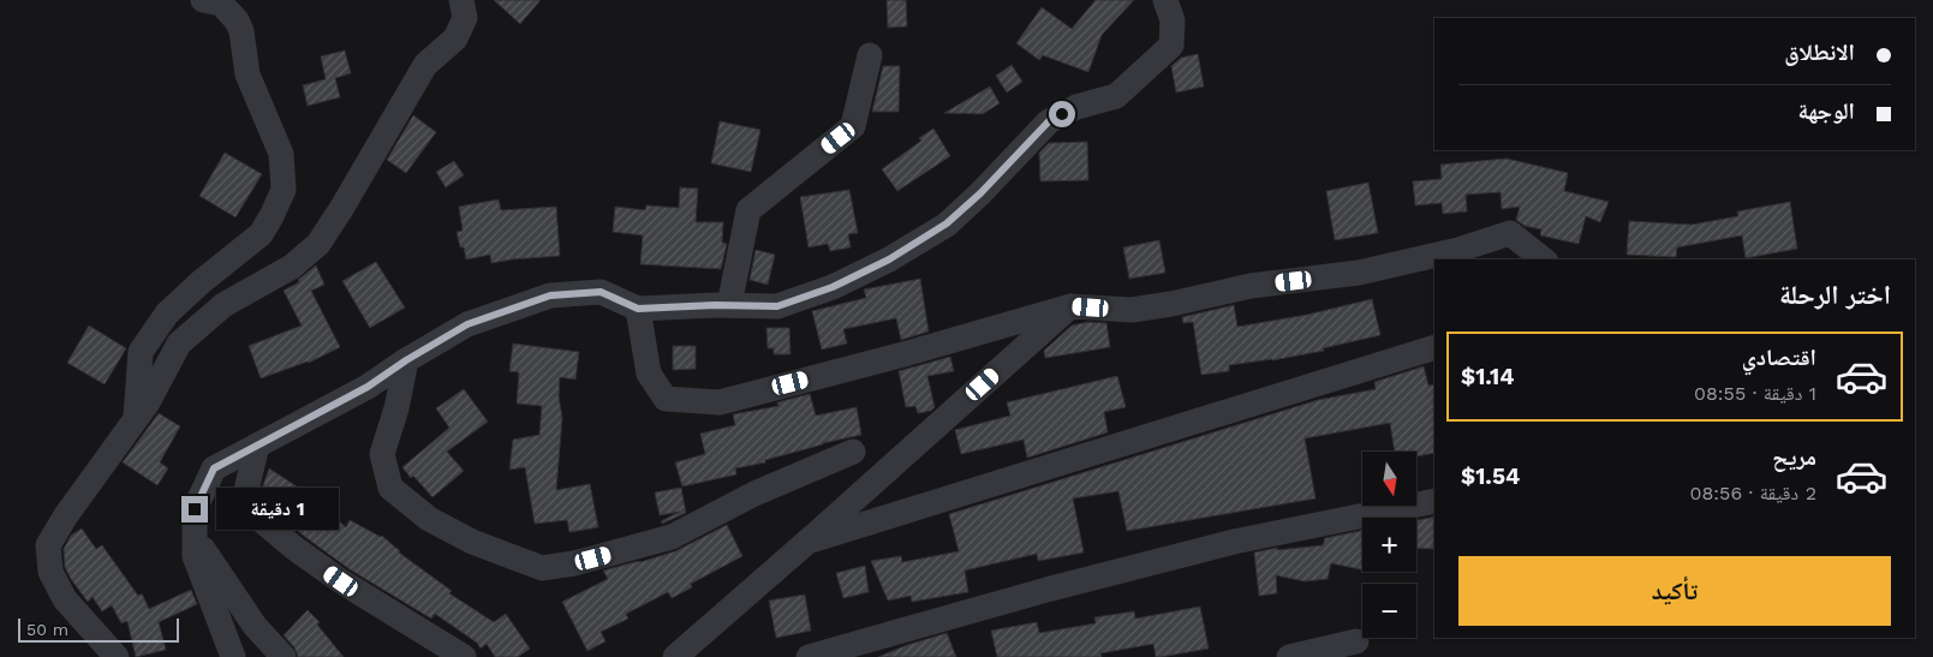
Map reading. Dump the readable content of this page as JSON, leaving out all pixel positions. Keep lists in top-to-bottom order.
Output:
{
  "scale_bar": "50 m",
  "north": "bottom",
  "page": {
    "banner": ["الانطلاق", "الوجهة"],
    "heading": "اختر الرحلة",
    "list": [
      {
        "name": "اقتصادي",
        "note": "1 دقيقة · 08:55",
        "value": "$1.14"
      },
      {
        "name": "مريح",
        "note": "2 دقيقة · 08:56",
        "value": "$1.54"
      }
    ],
    "map_buttons": ["+", "−"],
    "bubble": "1 دقيقة",
    "buttons": "تأكيد",
    "scale": "50 m"
  }
}
